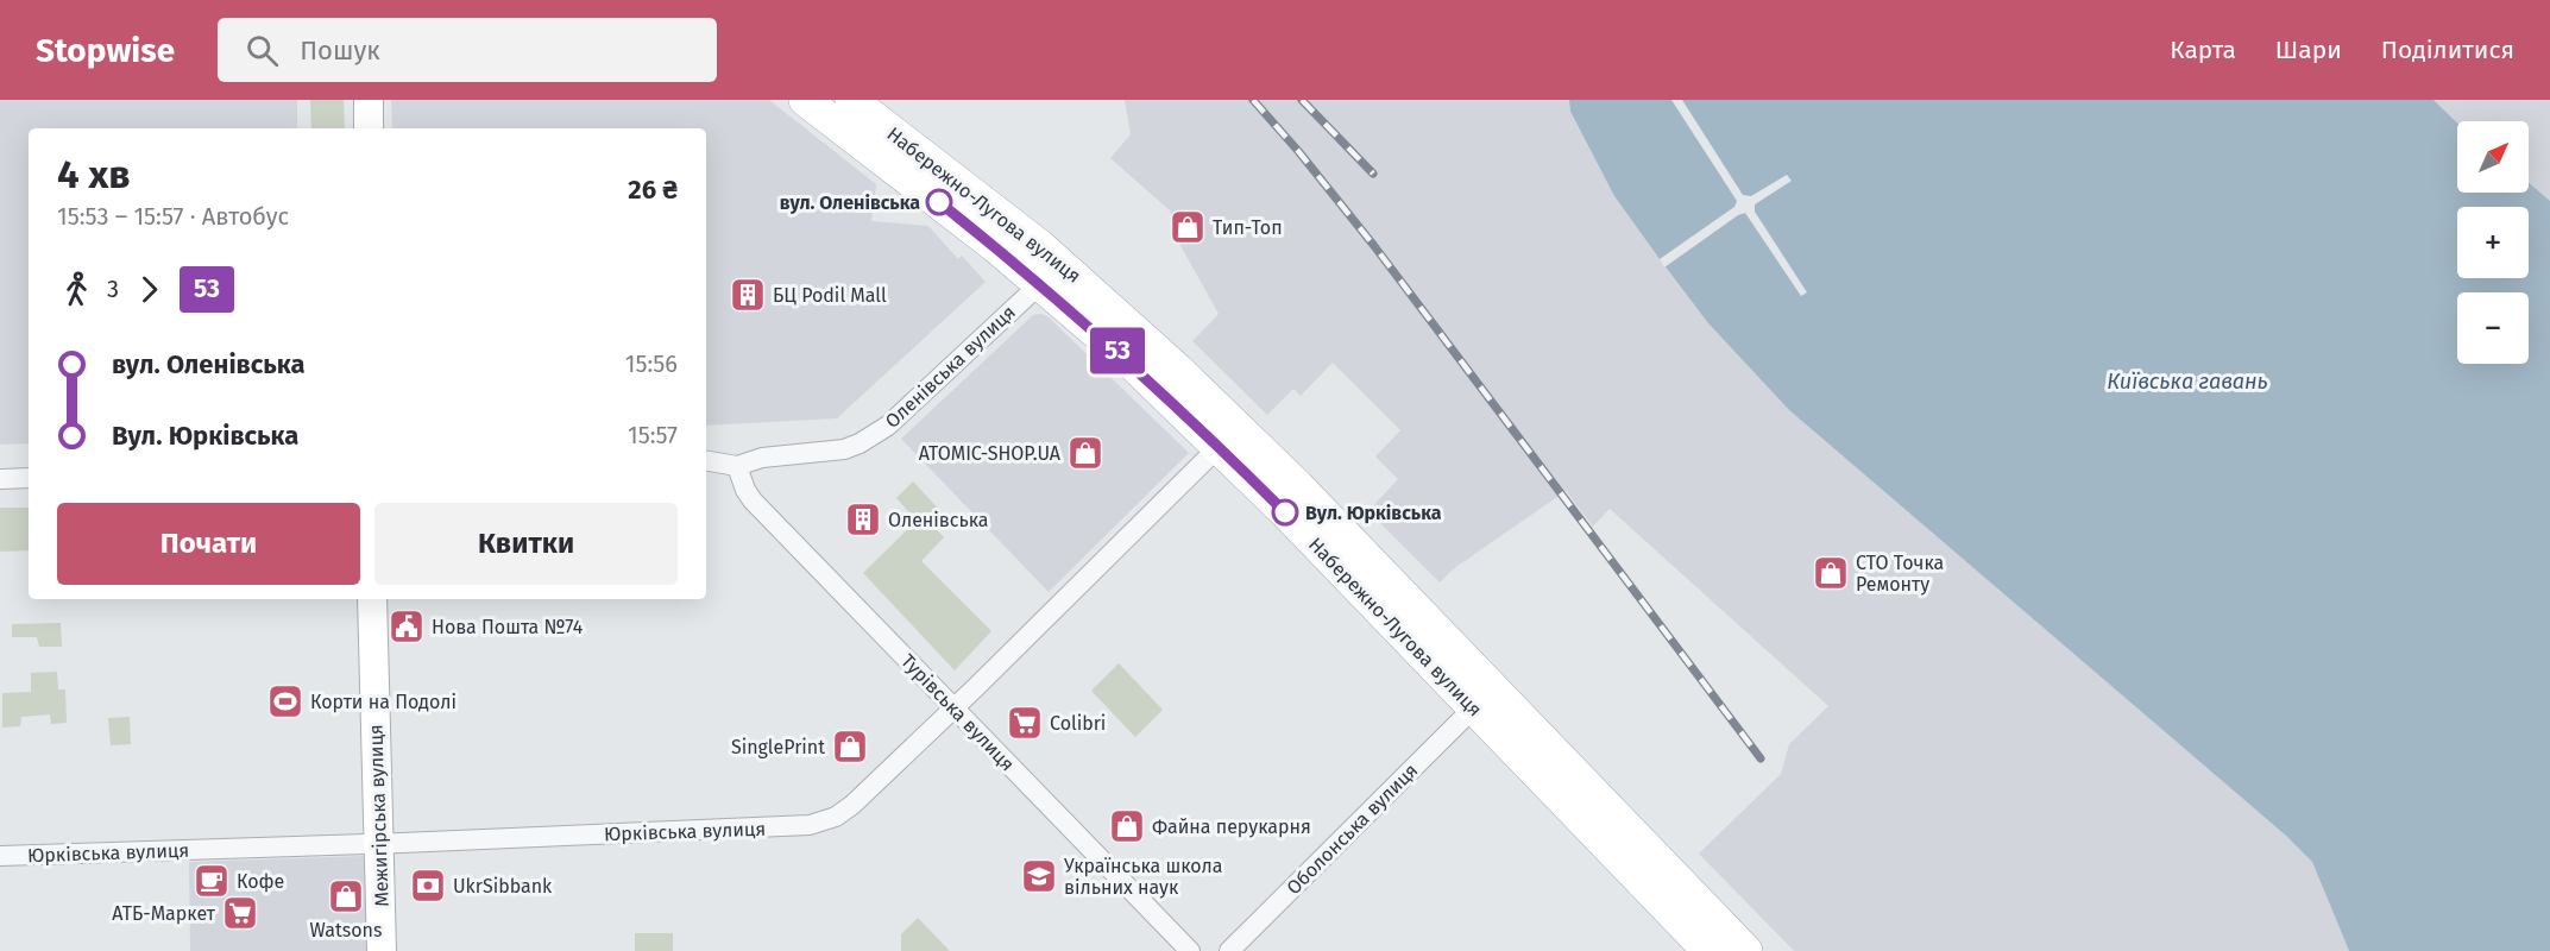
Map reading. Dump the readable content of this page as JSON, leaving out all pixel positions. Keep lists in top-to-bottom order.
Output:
{
  "streets": {
    "main road": ["Набережно-Лугова вулиця"],
    "street": [
      "Оленівська вулиця",
      "Турівська вулиця",
      "Межигірська вулиця",
      "Оболонська вулиця",
      "Юрківська вулиця"
    ]
  },
  "crossings": [
    ["Набережно-Лугова вулиця", "Оленівська вулиця"],
    ["Набережно-Лугова вулиця", "Оболонська вулиця"],
    ["Набережно-Лугова вулиця", "Юрківська вулиця"],
    ["Оленівська вулиця", "Турівська вулиця"],
    ["Турівська вулиця", "Юрківська вулиця"],
    ["Межигірська вулиця", "Юрківська вулиця"]
  ],
  "water": ["Київська гавань"],
  "places": {
    "other": ["вул. Оленівська", "Вул. Юрківська"],
    "shop": [
      "Тип-Топ",
      "ATOMIC-SHOP.UA",
      "СТО Точка Ремонту",
      "SinglePrint",
      "Файна перукарня",
      "Watsons"
    ],
    "building": ["БЦ Podil Mall", "Оленівська"],
    "public building": ["Нова Пошта №74"],
    "sports": ["Корти на Подолі"],
    "supermarket": ["Colibri", "АТБ-Маркет"],
    "school or university": ["Українська школа вільних наук"],
    "cafe": ["Кофе"],
    "bank": ["UkrSibbank"]
  },
  "lines": ["bus line 53"],
  "north": "top right",
  "page": {
    "header": "Stopwise",
    "search": "Пошук",
    "nav": ["Карта", "Шари", "Поділитися"],
    "on_map": "53",
    "map_buttons": ["+", "−"],
    "heading": ["4 хв", "15:53 – 15:57 · Автобус", "26 ₴"],
    "legs": ["3", "53"],
    "list": [
      {
        "name": "вул. Оленівська",
        "value": "15:56"
      },
      {
        "name": "Вул. Юрківська",
        "value": "15:57"
      }
    ],
    "buttons": ["Почати", "Квитки"]
  }
}
